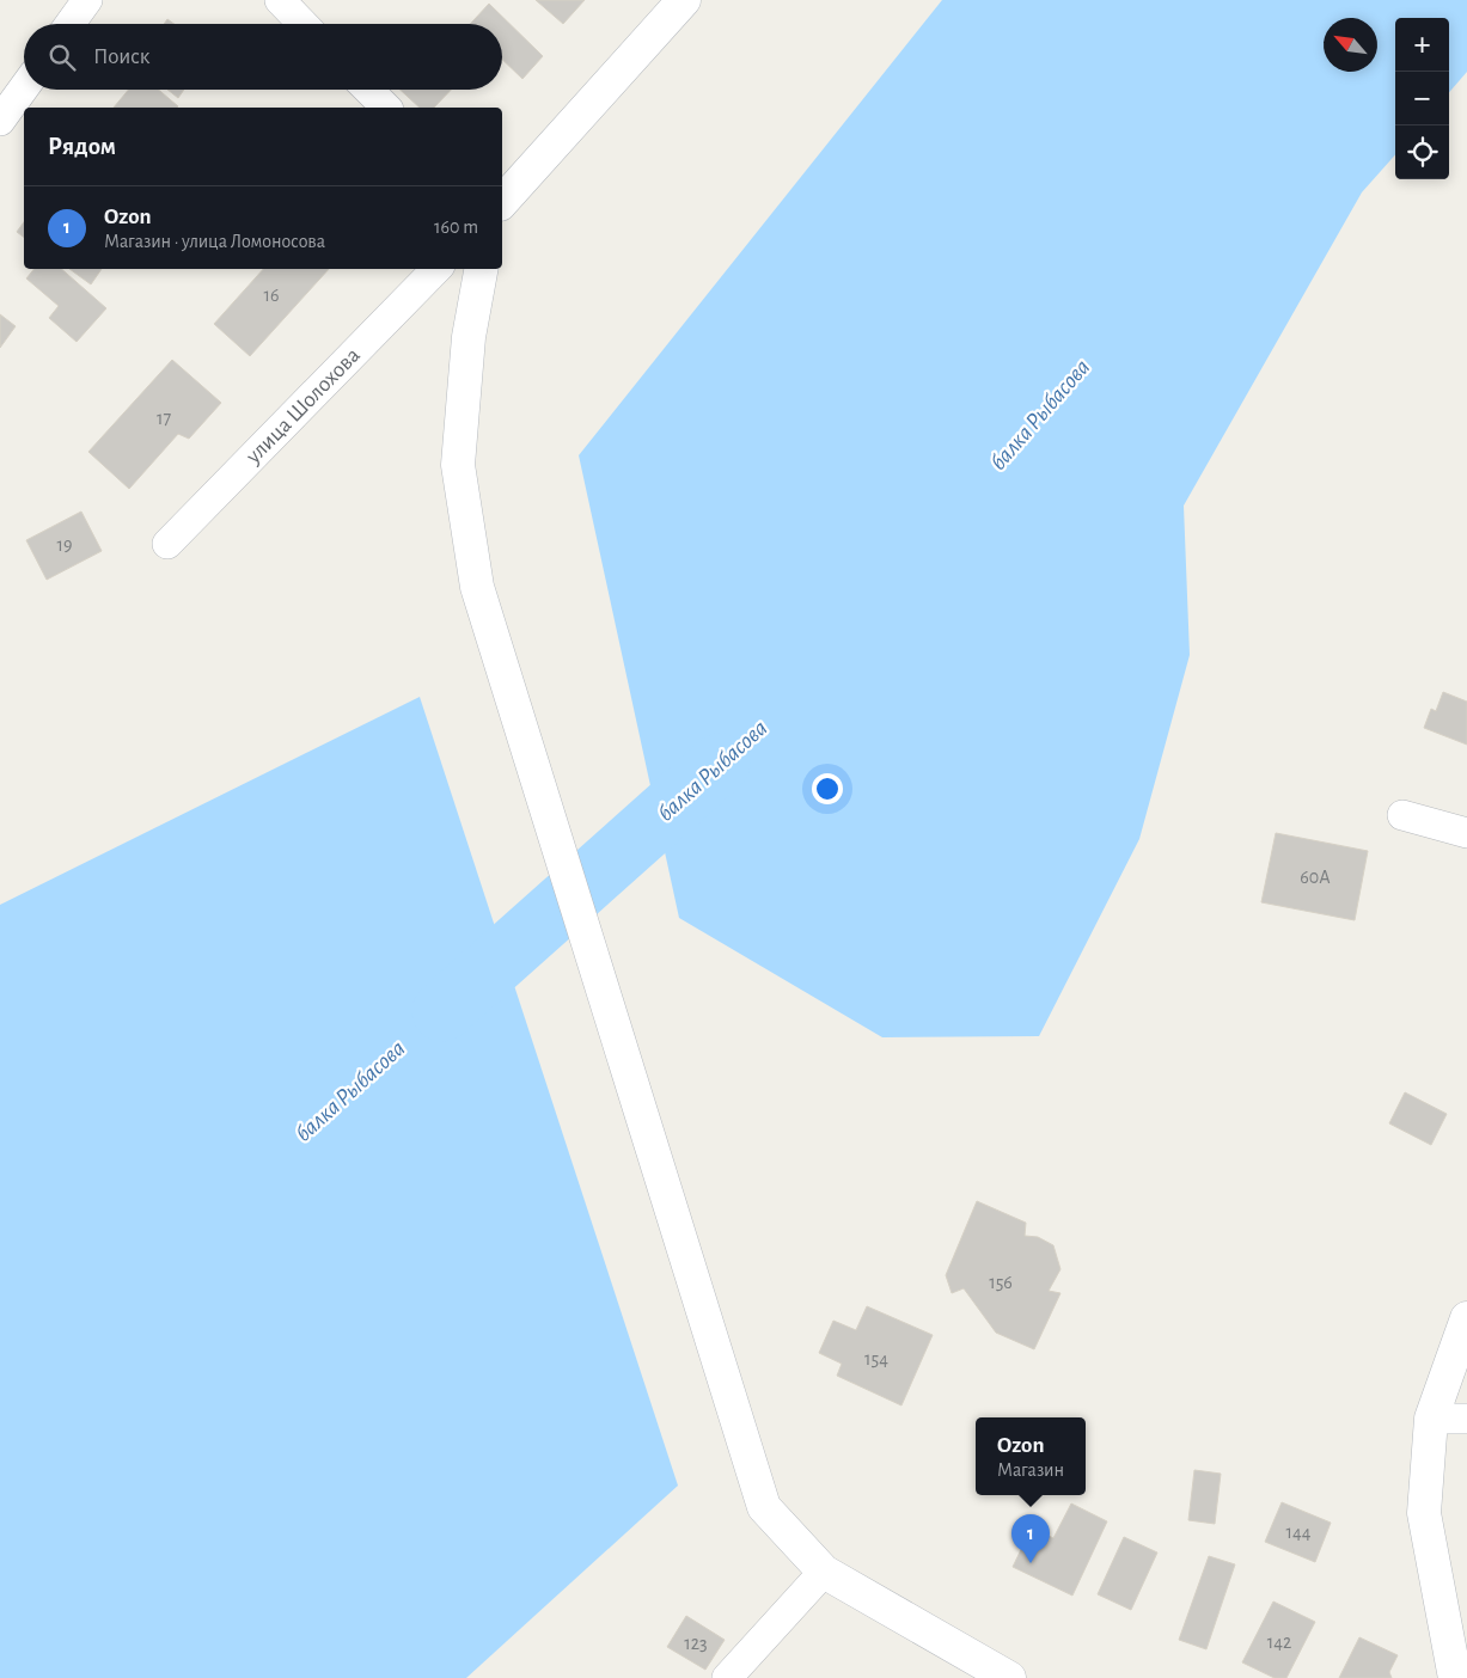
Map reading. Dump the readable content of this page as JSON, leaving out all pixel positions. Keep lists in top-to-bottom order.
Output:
{
  "streets": {
    "street": ["улица Шолохова"]
  },
  "water": ["балка Рыбасова"],
  "house_numbers": [
    "16",
    "17",
    "19",
    "60А",
    "156",
    "154",
    "144",
    "142",
    "123"
  ],
  "north": "top left",
  "page": {
    "map_buttons": ["+", "−"],
    "search": "Поиск",
    "heading": "Рядом",
    "list": [
      {
        "mark": "1",
        "name": "Ozon",
        "note": "Магазин · улица Ломоносова",
        "value": "160 m"
      }
    ],
    "popup": ["Ozon", "Магазин"],
    "pins": "1"
  }
}
